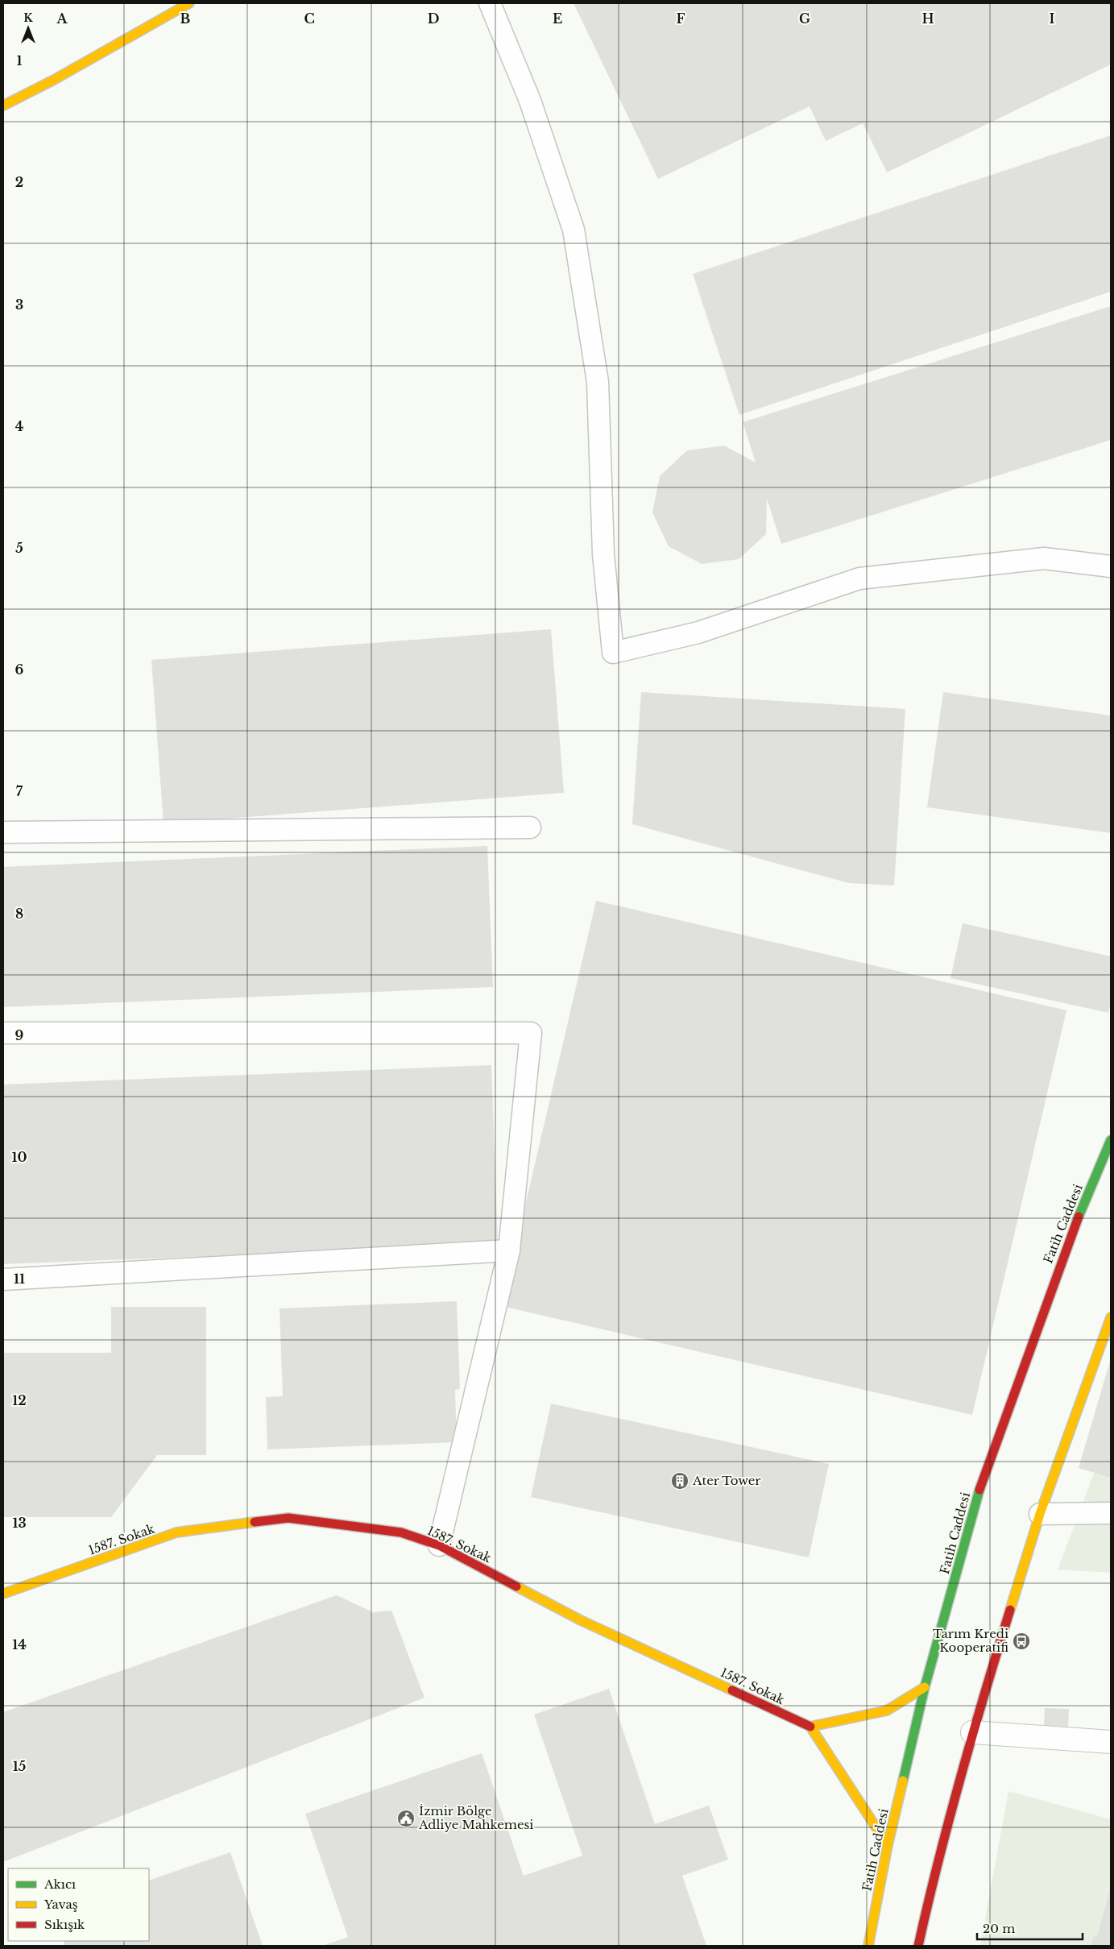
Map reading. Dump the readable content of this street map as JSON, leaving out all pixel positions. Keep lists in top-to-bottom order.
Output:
{
  "streets": {
    "main road": ["Fatih Caddesi", "1587. Sokak"]
  },
  "places": {
    "building": ["Ater Tower"],
    "bus stop": ["Tarım Kredi Kooperatifi"],
    "public building": ["İzmir Bölge Adliye Mahkemesi"]
  },
  "legend": ["Akıcı", "Yavaş", "Sıkışık"],
  "scale_bar": "20 m",
  "north": "top",
  "grid": {
    "columns": [
      "A",
      "B",
      "C",
      "D",
      "E",
      "F",
      "G",
      "H",
      "I"
    ],
    "rows": [
      "1",
      "2",
      "3",
      "4",
      "5",
      "6",
      "7",
      "8",
      "9",
      "10",
      "11",
      "12",
      "13",
      "14",
      "15"
    ]
  }
}
